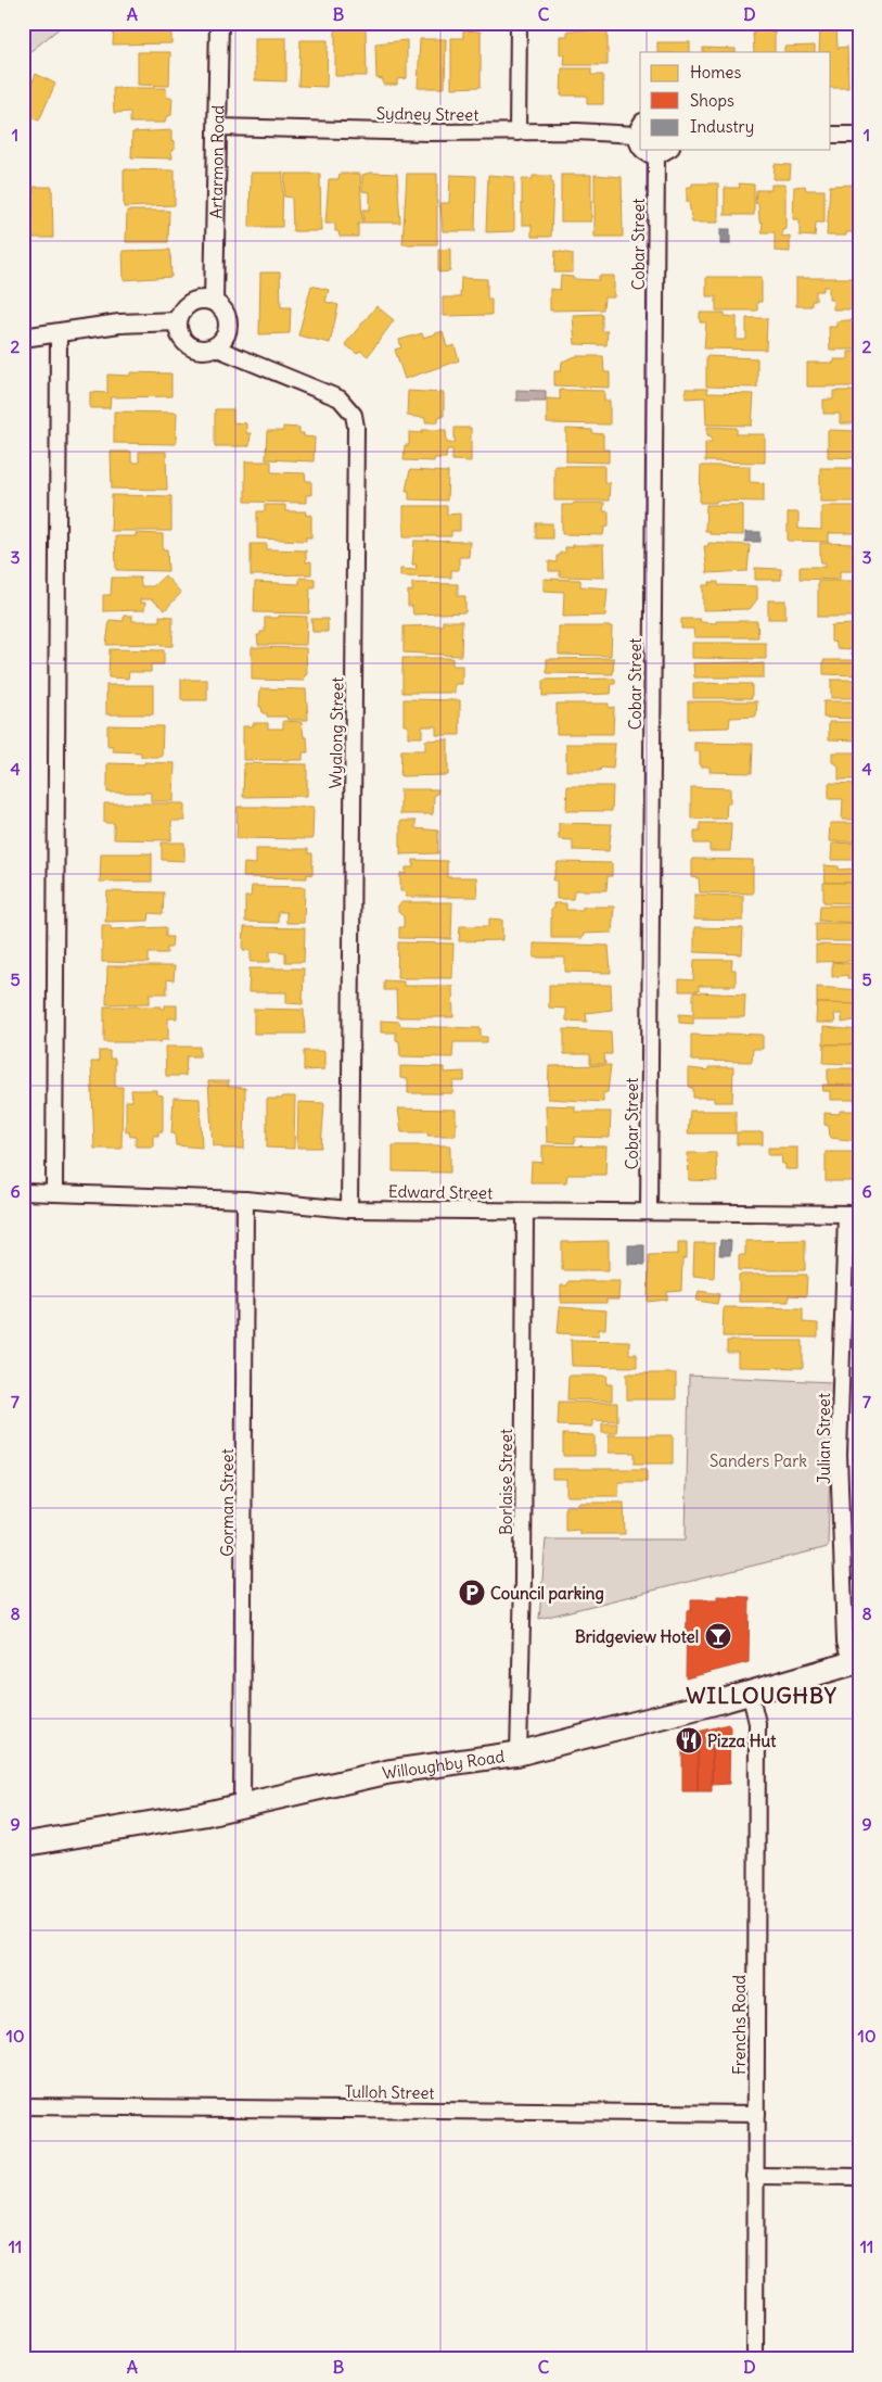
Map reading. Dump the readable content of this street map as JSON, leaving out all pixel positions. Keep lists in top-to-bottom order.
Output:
{
  "streets": {
    "main road": ["Willoughby Road"],
    "street": [
      "Sydney Street",
      "Artarmon Road",
      "Cobar Street",
      "Wyalong Street",
      "Edward Street",
      "Julian Street",
      "Borlaise Street",
      "Gorman Street",
      "Frenchs Road",
      "Tulloh Street"
    ]
  },
  "crossings": [
    ["Sydney Street", "Artarmon Road"],
    ["Artarmon Road", "Wyalong Street"],
    ["Cobar Street", "Edward Street"],
    ["Wyalong Street", "Edward Street"],
    ["Edward Street", "Julian Street"],
    ["Edward Street", "Borlaise Street"],
    ["Edward Street", "Gorman Street"],
    ["Julian Street", "Willoughby Road"],
    ["Borlaise Street", "Willoughby Road"],
    ["Gorman Street", "Willoughby Road"],
    ["Willoughby Road", "Frenchs Road"],
    ["Frenchs Road", "Tulloh Street"]
  ],
  "districts": ["WILLOUGHBY"],
  "parks": ["Sanders Park"],
  "places": {
    "parking": ["Council parking"],
    "bar": ["Bridgeview Hotel"],
    "restaurant": ["Pizza Hut"]
  },
  "legend": ["Homes", "Shops", "Industry"],
  "grid": {
    "columns": [
      "A",
      "B",
      "C",
      "D"
    ],
    "rows": [
      "1",
      "2",
      "3",
      "4",
      "5",
      "6",
      "7",
      "8",
      "9",
      "10",
      "11"
    ]
  }
}
